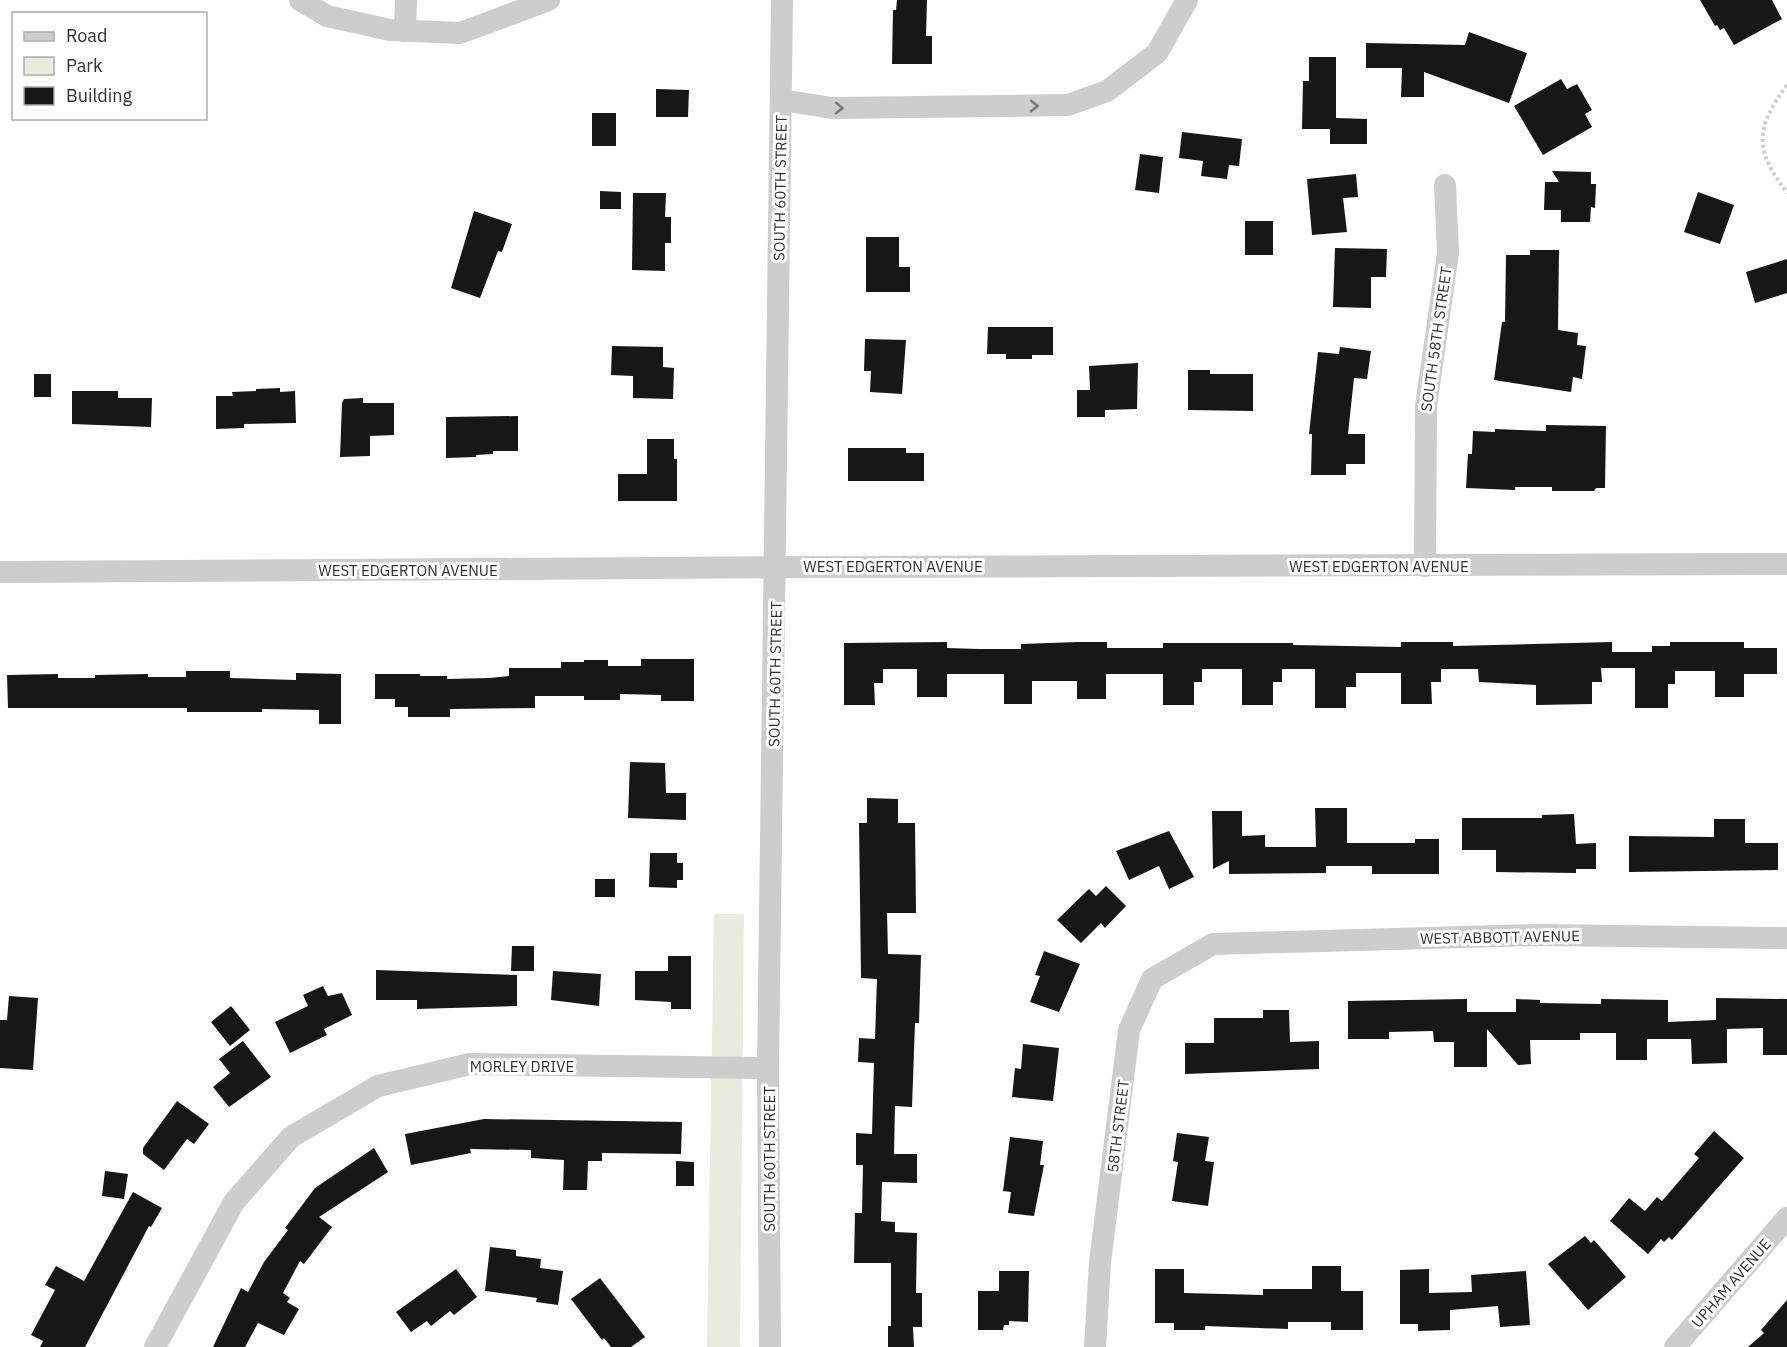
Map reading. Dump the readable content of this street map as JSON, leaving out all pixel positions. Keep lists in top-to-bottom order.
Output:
{
  "streets": {
    "street": [
      "SOUTH 60TH STREET",
      "SOUTH 58TH STREET",
      "WEST EDGERTON AVENUE",
      "WEST ABBOTT AVENUE",
      "MORLEY DRIVE",
      "58TH STREET",
      "UPHAM AVENUE"
    ]
  },
  "crossings": [
    ["SOUTH 60TH STREET", "WEST EDGERTON AVENUE"],
    ["SOUTH 60TH STREET", "MORLEY DRIVE"],
    ["SOUTH 58TH STREET", "WEST EDGERTON AVENUE"],
    ["WEST ABBOTT AVENUE", "58TH STREET"]
  ],
  "legend": ["Road", "Park", "Building"]
}
